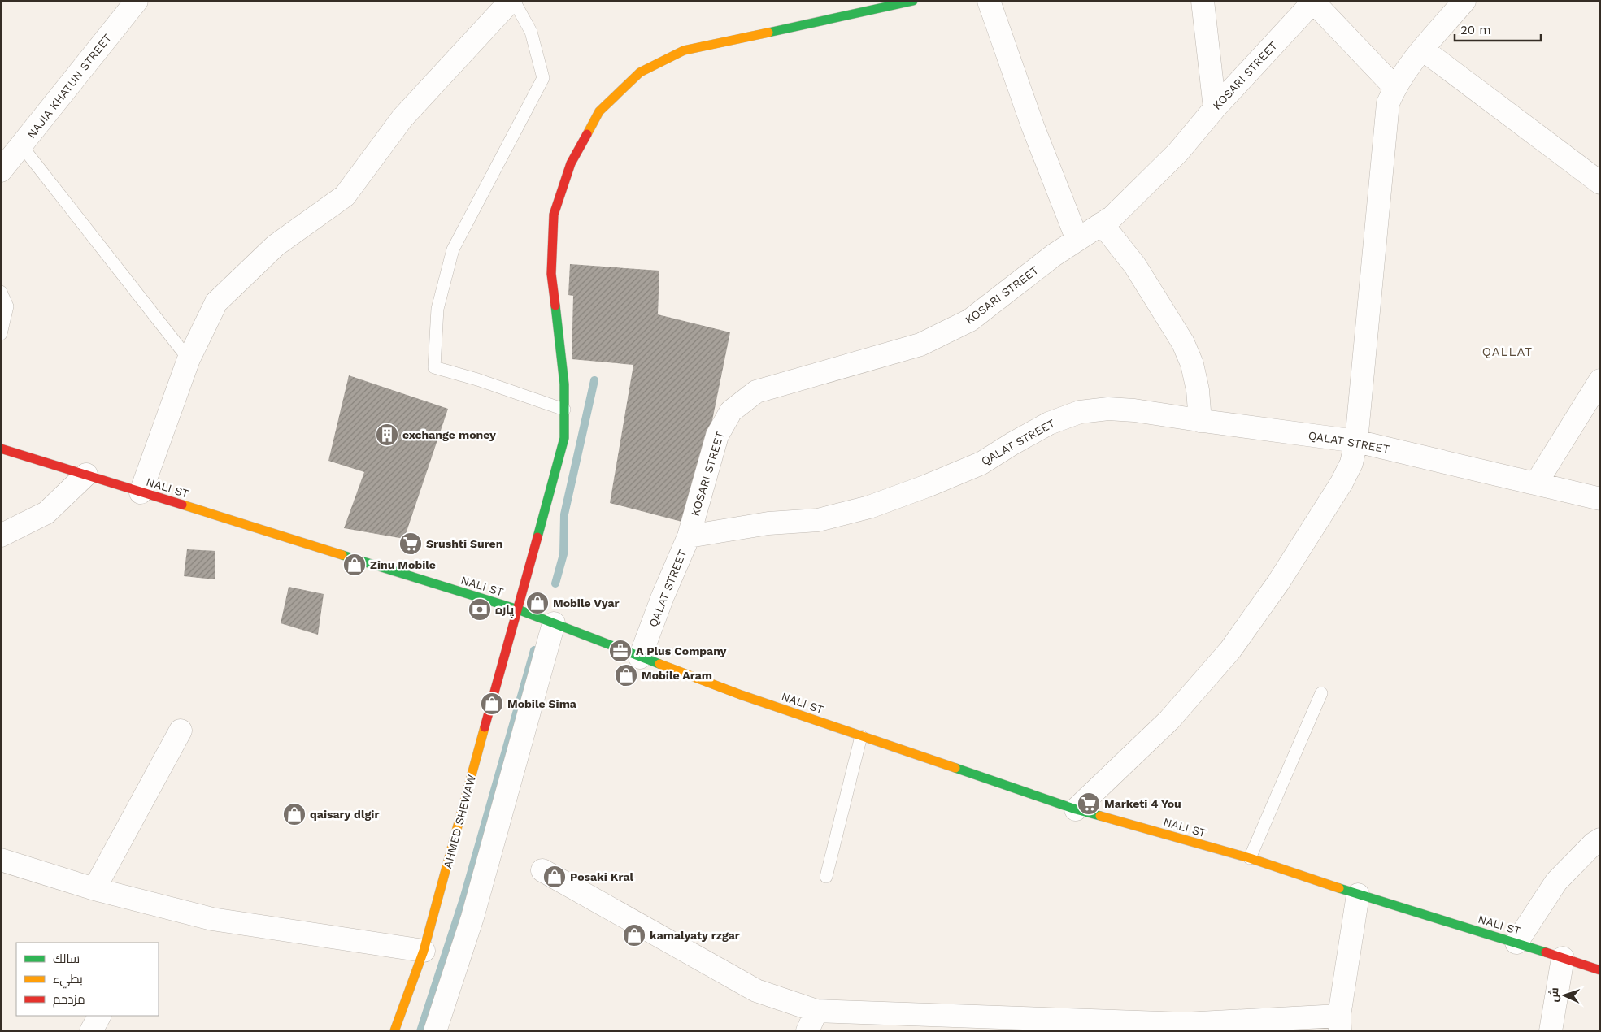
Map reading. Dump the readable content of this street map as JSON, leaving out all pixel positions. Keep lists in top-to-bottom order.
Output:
{
  "streets": {
    "street": [
      "KOSARI STREET",
      "NAJIA KHATUN STREET",
      "QALAT STREET",
      "NALI ST",
      "AHMED SHEWAW"
    ]
  },
  "crossings": [
    ["KOSARI STREET", "QALAT STREET"],
    ["QALAT STREET", "NALI ST"],
    ["NALI ST", "AHMED SHEWAW"]
  ],
  "districts": ["QALLAT"],
  "places": {
    "building": ["exchange money"],
    "supermarket": ["Srushti Suren", "Marketi 4 You"],
    "shop": [
      "Zinu Mobile",
      "Mobile Vyar",
      "Mobile Aram",
      "Mobile Sima",
      "qaisary dlgir",
      "Posaki Kral",
      "kamalyaty rzgar"
    ],
    "bank": ["پاره"],
    "office": ["A Plus Company"]
  },
  "legend": ["سالك", "بطيء", "مزدحم"],
  "scale_bar": "20 m",
  "north": "left"
}
